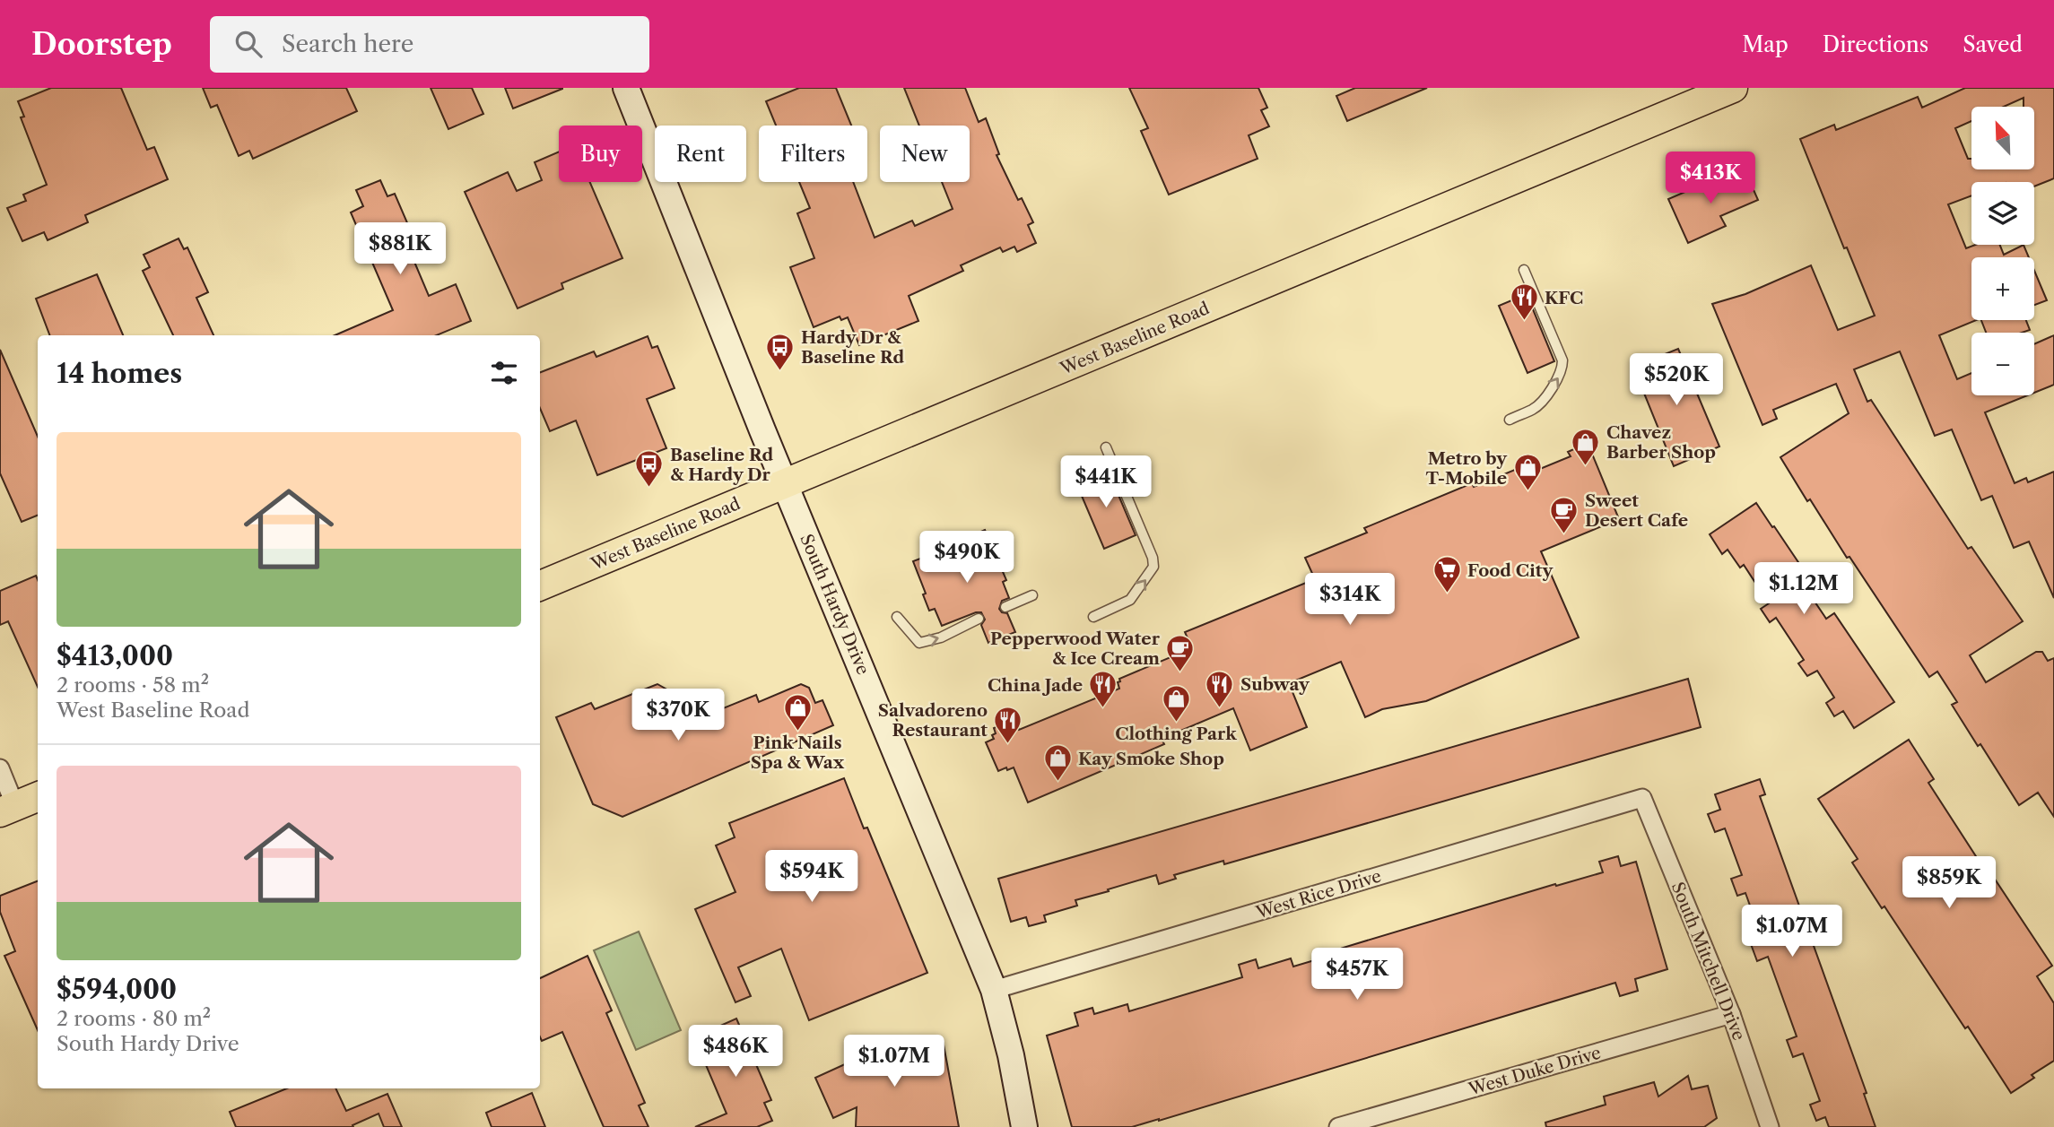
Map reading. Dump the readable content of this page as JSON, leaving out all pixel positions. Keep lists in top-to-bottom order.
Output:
{
  "streets": {
    "main road": ["West Baseline Road"],
    "street": [
      "South Hardy Drive",
      "West Rice Drive",
      "South Mitchell Drive",
      "West Duke Drive"
    ]
  },
  "crossings": [
    ["West Baseline Road", "South Hardy Drive"],
    ["South Hardy Drive", "West Rice Drive"],
    ["West Rice Drive", "South Mitchell Drive"],
    ["South Mitchell Drive", "West Duke Drive"]
  ],
  "places": {
    "restaurant": [
      "KFC",
      "Subway",
      "China Jade",
      "Salvadoreno Restaurant"
    ],
    "bus stop": ["Hardy Dr & Baseline Rd", "Baseline Rd & Hardy Dr"],
    "shop": [
      "Chavez Barber Shop",
      "Metro by T-Mobile",
      "Clothing Park",
      "Pink Nails Spa & Wax",
      "Kay Smoke Shop"
    ],
    "cafe": ["Sweet Desert Cafe", "Pepperwood Water & Ice Cream"],
    "supermarket": ["Food City"]
  },
  "north": "top left",
  "page": {
    "header": "Doorstep",
    "search": "Search here",
    "nav": ["Map", "Directions", "Saved"],
    "map_buttons": ["+", "−"],
    "chip": [
      "Buy",
      "Rent",
      "Filters",
      "New"
    ],
    "price": [
      "$413K",
      "$881K",
      "$520K",
      "$441K",
      "$490K",
      "$1.12M",
      "$314K",
      "$370K",
      "$594K",
      "$859K",
      "$1.07M",
      "$457K",
      "$486K",
      "$1.07M"
    ],
    "heading": "14 homes",
    "list": [
      {
        "name": "$413,000",
        "note": "2 rooms · 58 m² · West Baseline Road"
      },
      {
        "name": "$594,000",
        "note": "2 rooms · 80 m² · South Hardy Drive"
      }
    ]
  }
}
